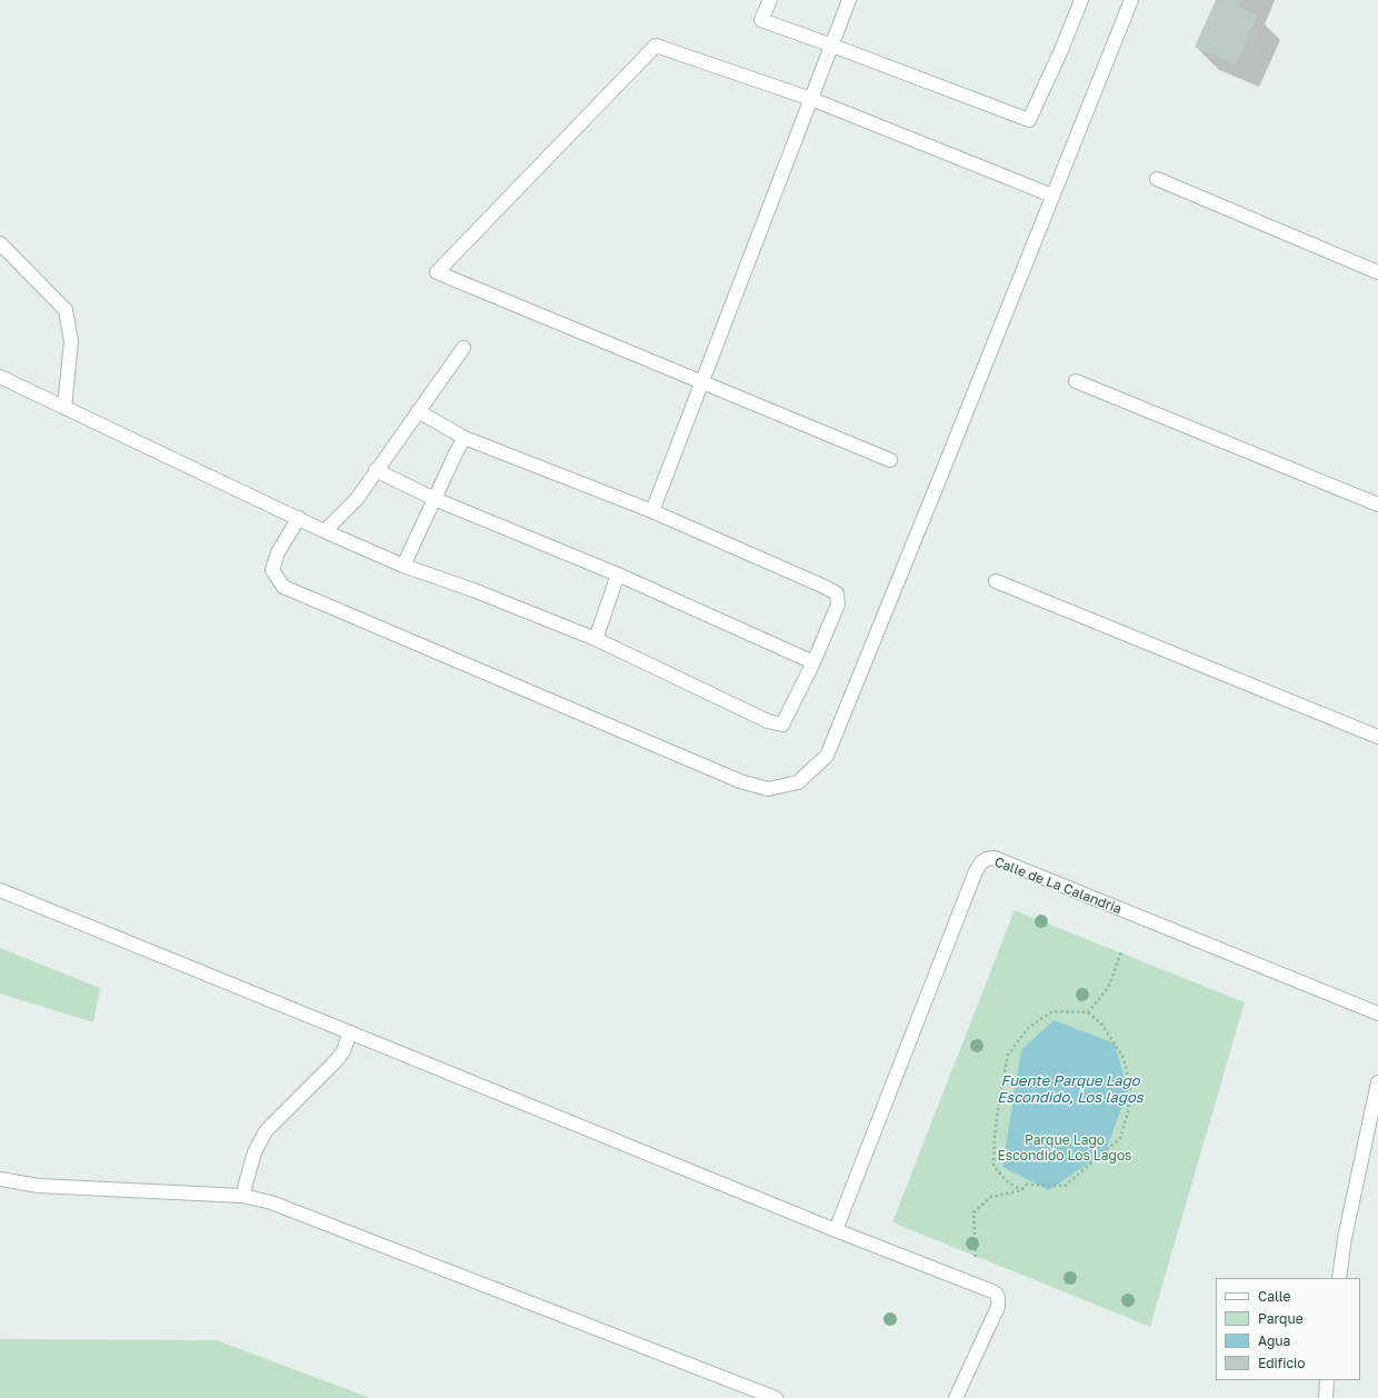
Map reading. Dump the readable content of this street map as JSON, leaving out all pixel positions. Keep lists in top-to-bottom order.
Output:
{
  "streets": {
    "street": ["Calle de La Calandria"]
  },
  "water": ["Fuente Parque Lago Escondido, Los lagos"],
  "parks": ["Parque Lago Escondido Los Lagos"],
  "legend": [
    "Calle",
    "Parque",
    "Agua",
    "Edificio"
  ]
}
